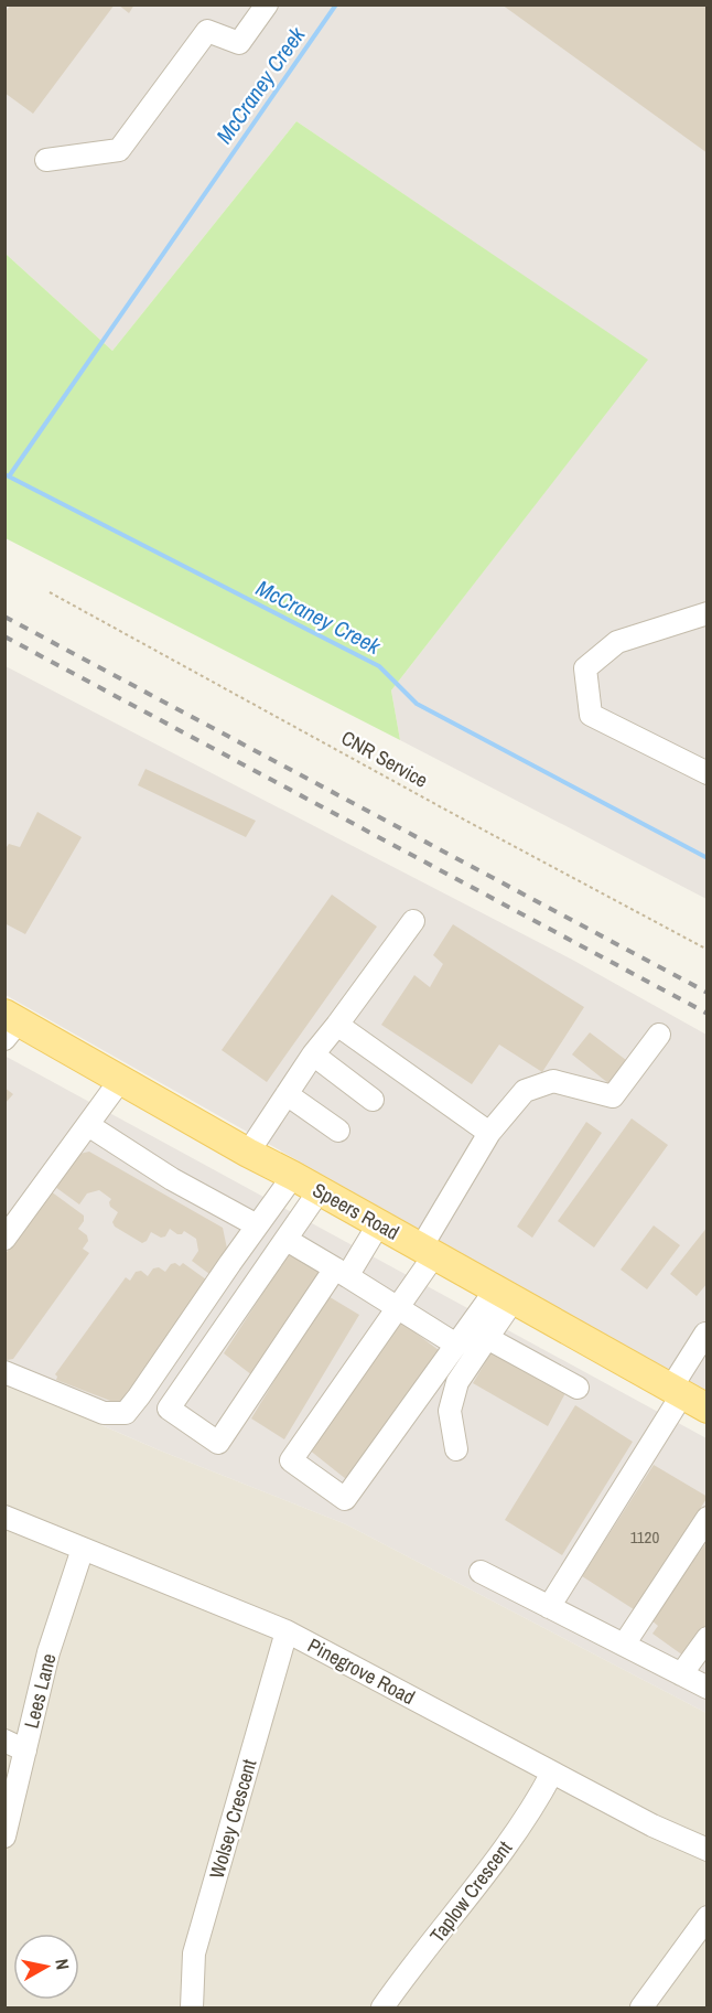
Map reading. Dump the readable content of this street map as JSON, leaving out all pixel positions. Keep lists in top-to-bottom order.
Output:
{
  "streets": {
    "main road": ["Speers Road"],
    "street": [
      "Pinegrove Road",
      "Lees Lane",
      "Wolsey Crescent",
      "Taplow Crescent"
    ],
    "path": ["CNR Service"]
  },
  "crossings": [
    ["Pinegrove Road", "Lees Lane"],
    ["Pinegrove Road", "Wolsey Crescent"],
    ["Pinegrove Road", "Taplow Crescent"]
  ],
  "water": ["McCraney Creek"],
  "house_numbers": ["1120"],
  "north": "right"
}
